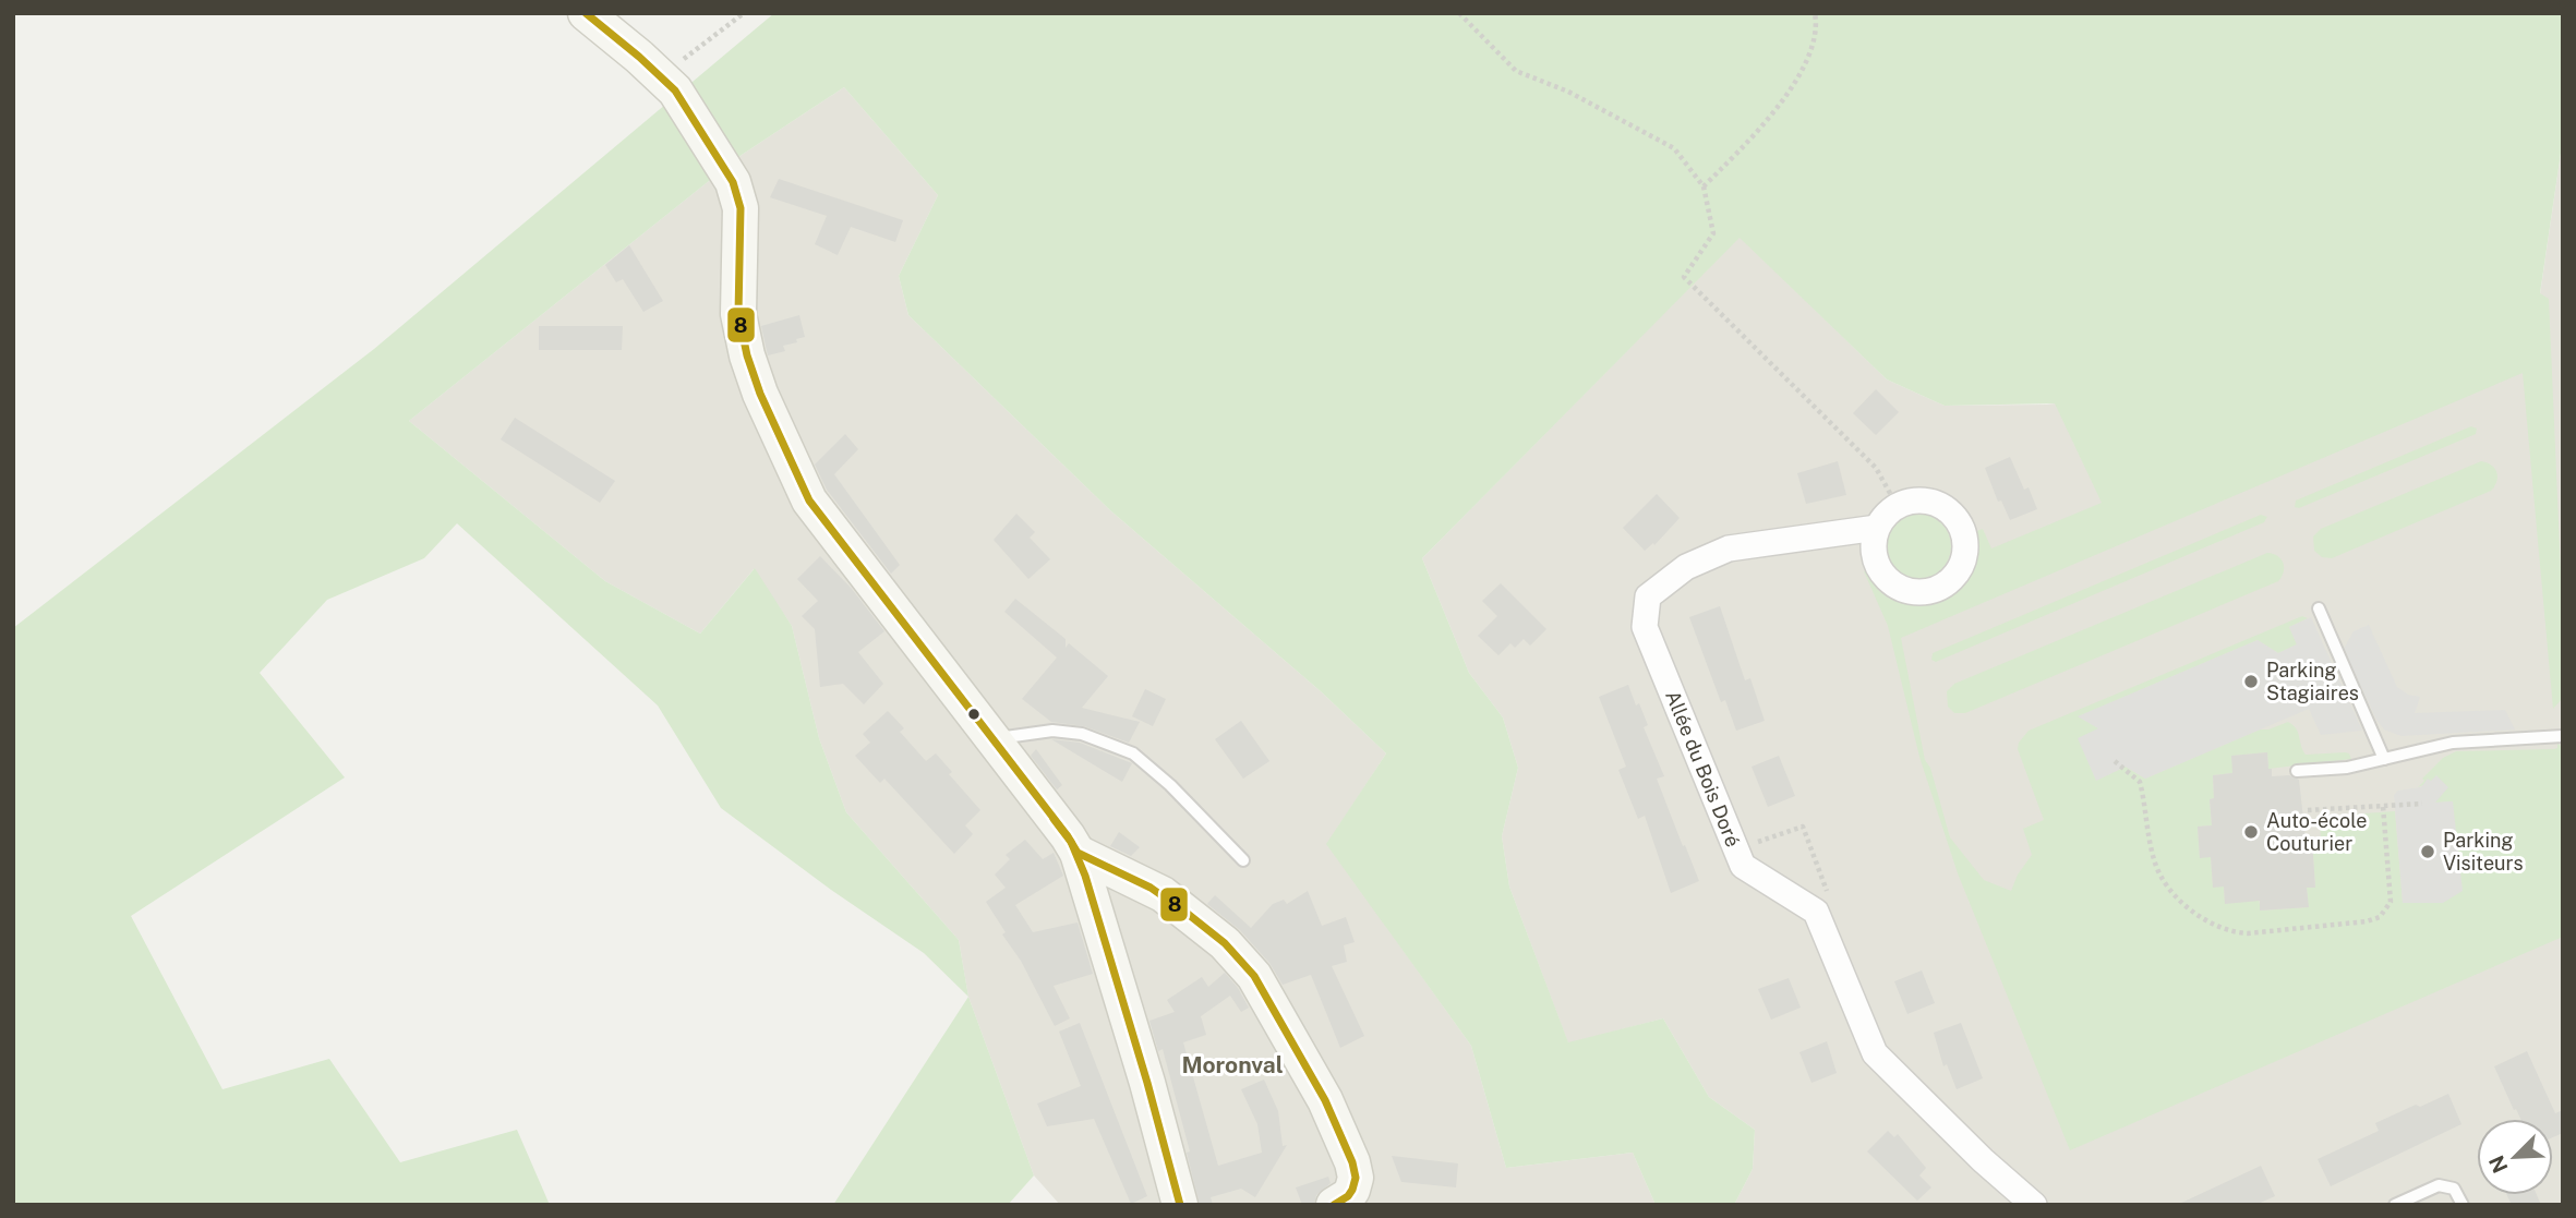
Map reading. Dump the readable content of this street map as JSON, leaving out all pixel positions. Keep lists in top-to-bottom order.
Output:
{
  "streets": {
    "street": ["Allée du Bois Doré"]
  },
  "districts": ["Moronval"],
  "places": ["Parking Stagiaires", "Auto-école Couturier", "Parking Visiteurs"],
  "lines": ["transit line 8"],
  "north": "bottom left"
}
